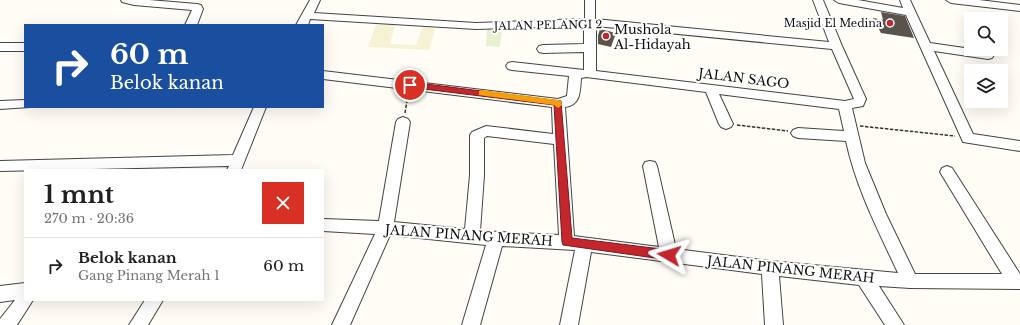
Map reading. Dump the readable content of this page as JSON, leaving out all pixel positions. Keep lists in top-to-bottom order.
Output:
{
  "streets": {
    "street": ["JALAN PELANGI 2", "JALAN SAGO", "JALAN PINANG MERAH"]
  },
  "places": ["Masjid El Medina", "Mushola Al-Hidayah"],
  "page": {
    "turn": ["60 m", "Belok kanan"],
    "heading": ["1 mnt", "270 m · 20:36"],
    "list": [
      {
        "name": "Belok kanan",
        "note": "Gang Pinang Merah 1",
        "value": "60 m"
      }
    ]
  }
}
